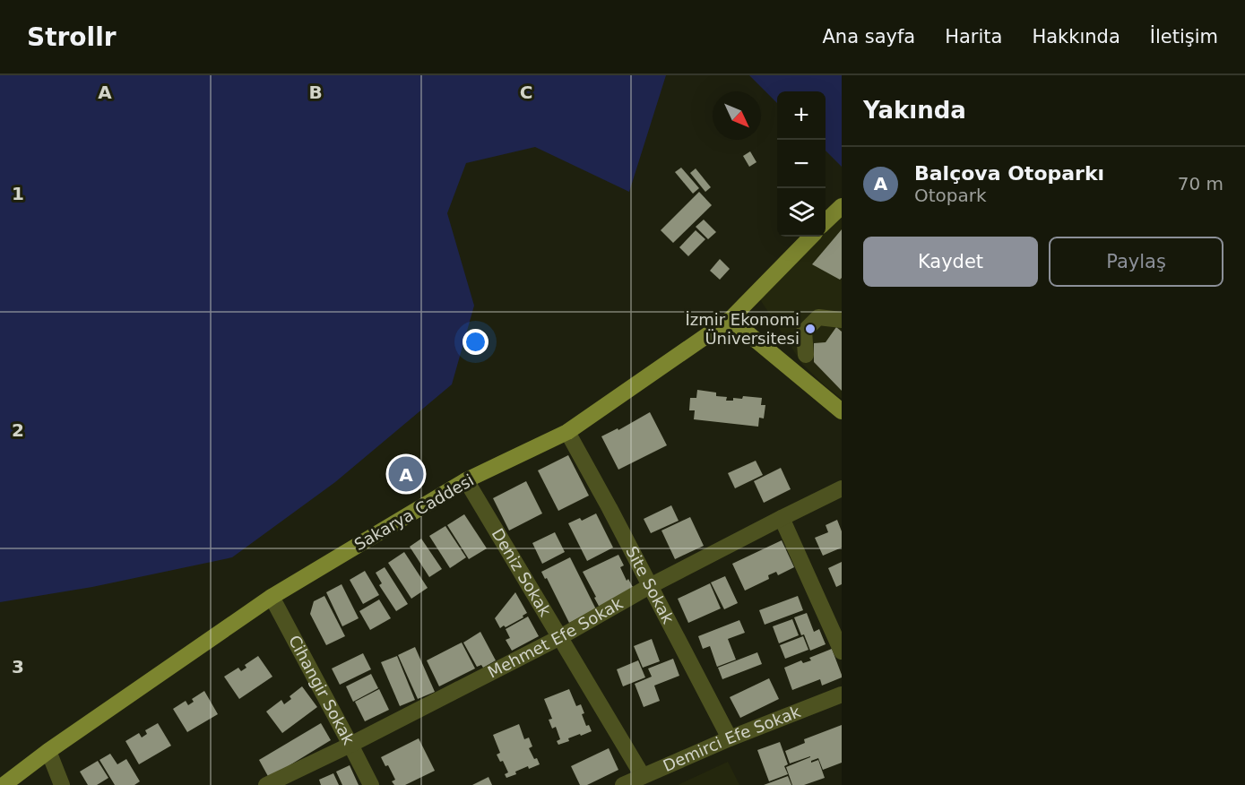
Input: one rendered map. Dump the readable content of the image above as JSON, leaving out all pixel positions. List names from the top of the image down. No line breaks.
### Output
{"streets":{"main road":["Sakarya Caddesi"],"street":["Deniz Sokak","Site Sokak","Mehmet Efe Sokak","Cihangir Sokak","Demirci Efe Sokak"]},"crossings":[["Sakarya Caddesi","Deniz Sokak"],["Sakarya Caddesi","Site Sokak"],["Sakarya Caddesi","Cihangir Sokak"],["Deniz Sokak","Mehmet Efe Sokak"],["Deniz Sokak","Demirci Efe Sokak"],["Site Sokak","Mehmet Efe Sokak"],["Site Sokak","Demirci Efe Sokak"],["Mehmet Efe Sokak","Cihangir Sokak"]],"places":["İzmir Ekonomi Üniversitesi"],"north":"bottom right","page":{"header":"Strollr","nav":["Ana sayfa","Harita","Hakkında","İletişim"],"heading":"Yakında","map_buttons":["+","−"],"list":[{"mark":"A","name":"Balçova Otoparkı","note":"Otopark","value":"70 m"}],"buttons":["Kaydet","Paylaş"],"pins":"A"},"grid":{"columns":["A","B","C"],"rows":["1","2","3"]}}
